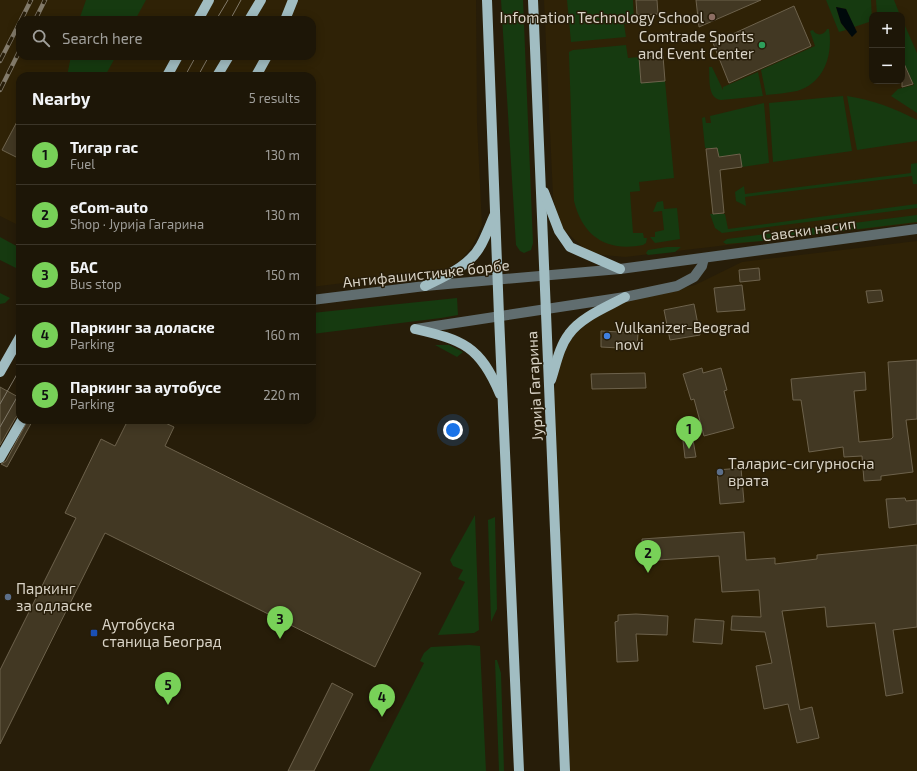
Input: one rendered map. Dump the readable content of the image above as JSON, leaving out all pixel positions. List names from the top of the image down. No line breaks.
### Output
{"streets":{"main road":["Јурија Гагарина"],"street":["Савски насип","Антифашистичке борбе"]},"crossings":[["Савски насип","Антифашистичке борбе"],["Савски насип","Јурија Гагарина"],["Антифашистичке борбе","Јурија Гагарина"]],"places":{"other":["Infomation Technology School","Comtrade Sports and Event Center","Vulkanizer-Beograd novi","Таларис-сигурносна врата","Паркинг за одласке"],"transit":["Аутобуска станица Београд"]},"page":{"map_buttons":["+","−"],"search":"Search here","heading":["Nearby","5 results"],"list":[{"mark":"1","name":"Тигар гас","note":"Fuel","value":"130 m"},{"mark":"2","name":"eCom-auto","note":"Shop · Јурија Гагарина","value":"130 m"},{"mark":"3","name":"БАС","note":"Bus stop","value":"150 m"},{"mark":"4","name":"Паркинг за доласке","note":"Parking","value":"160 m"},{"mark":"5","name":"Паркинг за аутобусе","note":"Parking","value":"220 m"}],"pins":["1","2","3","5","4"]}}
